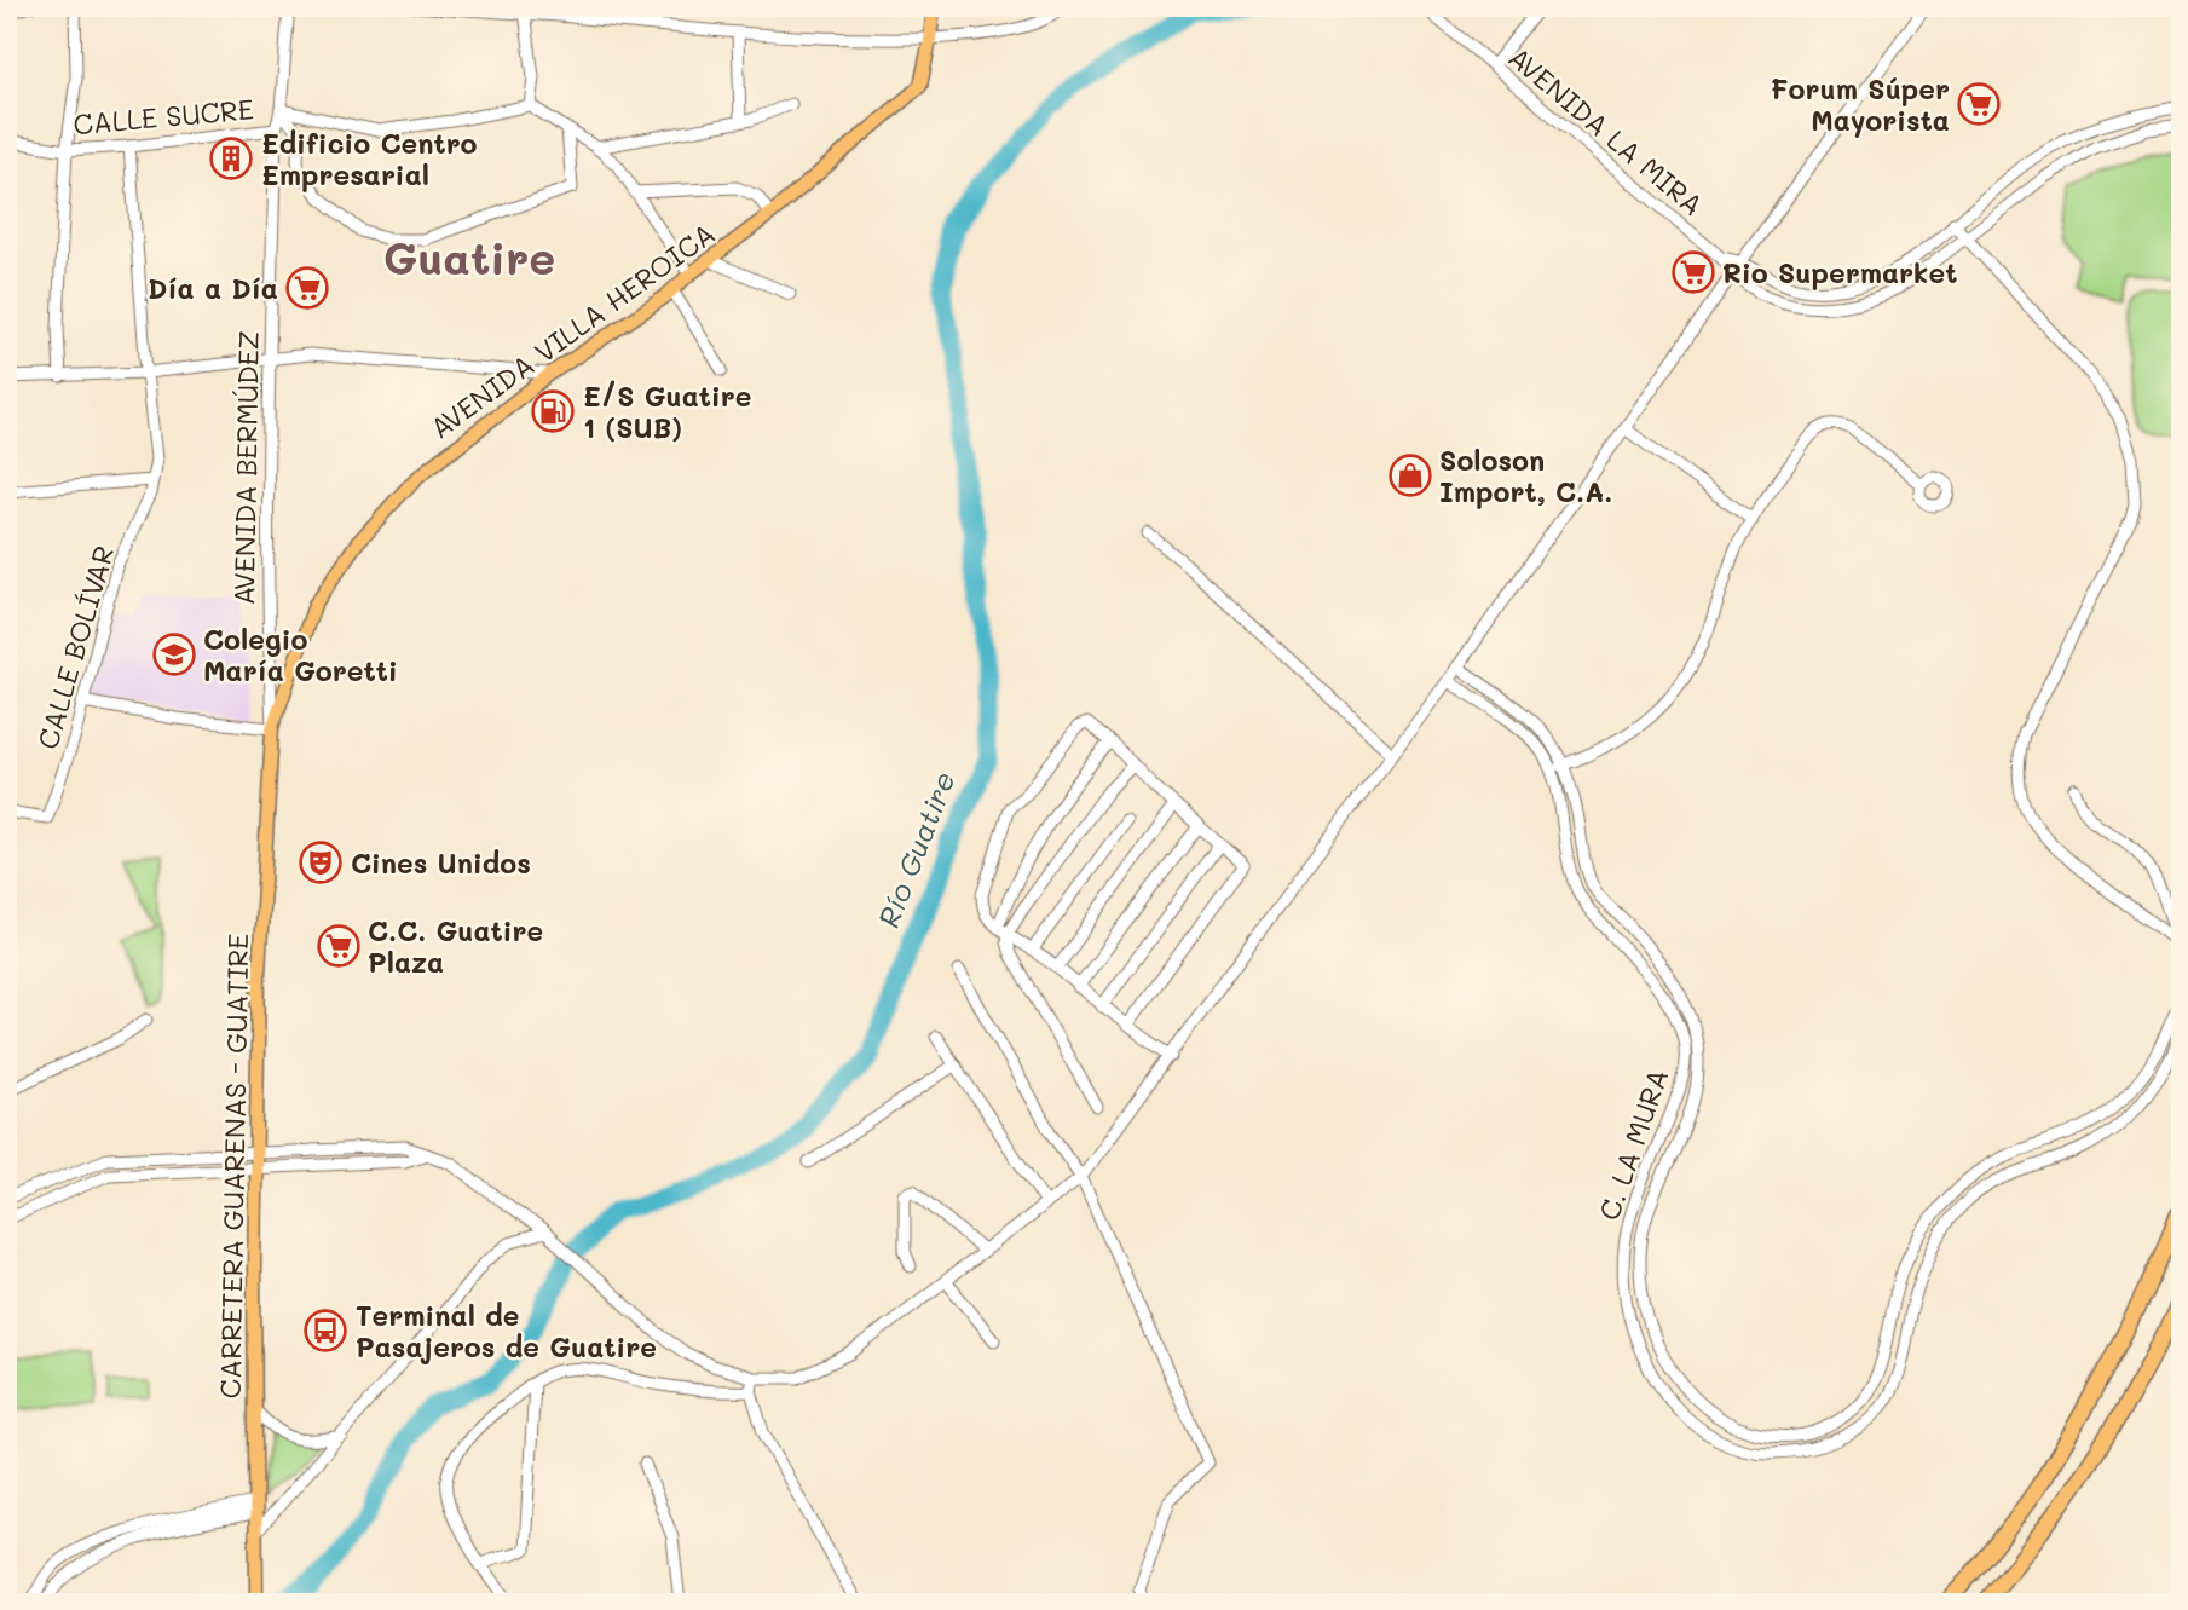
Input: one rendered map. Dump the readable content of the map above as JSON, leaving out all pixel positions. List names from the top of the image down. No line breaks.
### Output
{"streets":{"main road":["AVENIDA VILLA HEROICA","CARRETERA GUARENAS - GUATIRE"],"street":["CALLE SUCRE","AVENIDA LA MIRA","AVENIDA BERMÚDEZ","CALLE BOLÍVAR","C. LA MURA"]},"crossings":[["CALLE SUCRE","AVENIDA BERMÚDEZ"],["CALLE SUCRE","CALLE BOLÍVAR"],["AVENIDA VILLA HEROICA","AVENIDA BERMÚDEZ"],["AVENIDA VILLA HEROICA","CARRETERA GUARENAS - GUATIRE"],["AVENIDA BERMÚDEZ","CARRETERA GUARENAS - GUATIRE"]],"districts":["Guatire"],"water":["Río Guatire"],"places":{"supermarket":["Forum Súper Mayorista","Rio Supermarket","Día a Día","C.C. Guatire Plaza"],"building":["Edificio Centro Empresarial"],"fuel station":["E/S Guatire 1 (SUB)"],"shop":["Soloson Import, C.A."],"school or university":["Colegio María Goretti"],"theatre":["Cines Unidos"],"bus stop":["Terminal de Pasajeros de Guatire"]}}
